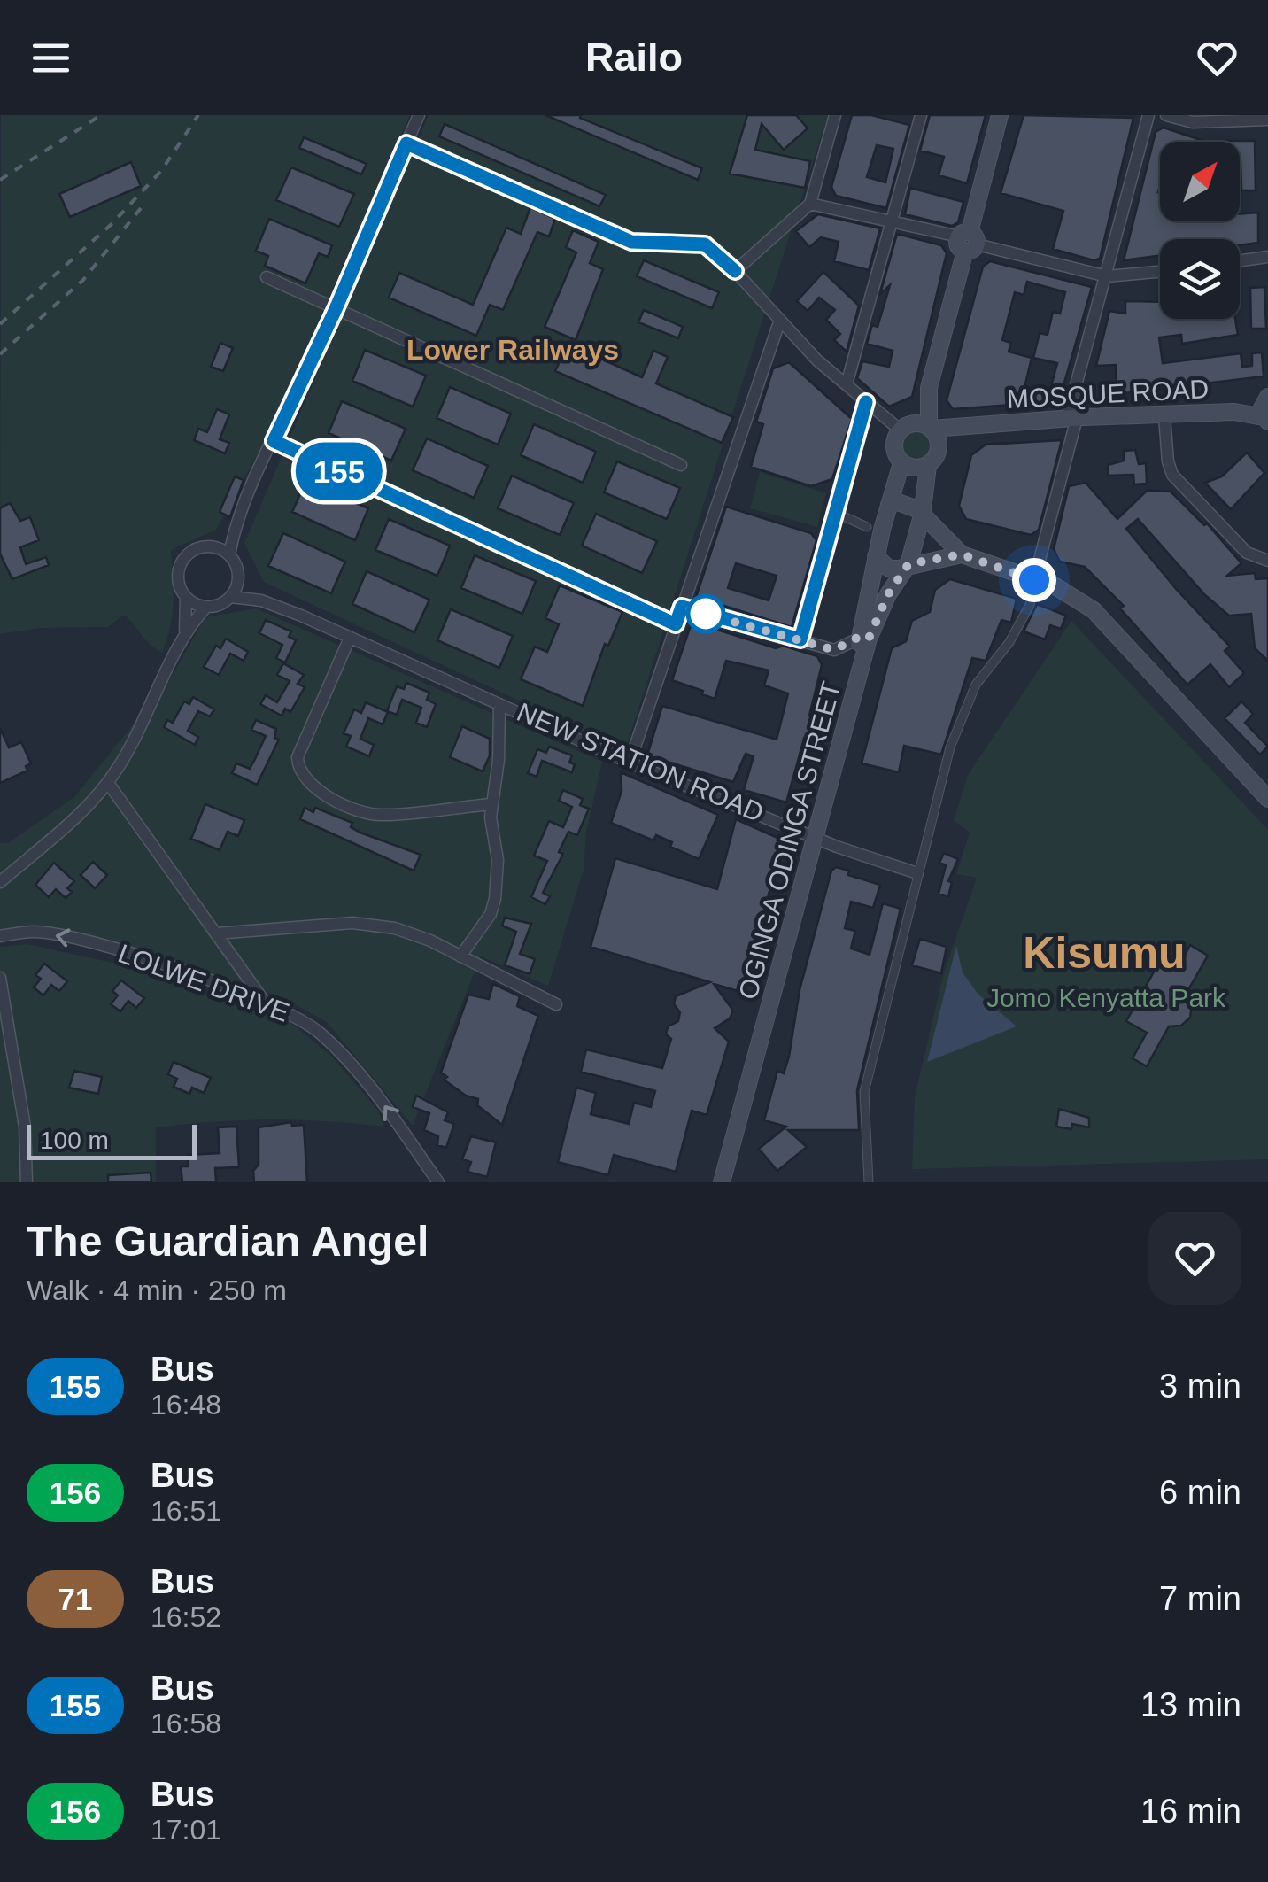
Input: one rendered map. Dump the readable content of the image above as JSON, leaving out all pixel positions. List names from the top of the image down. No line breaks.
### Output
{"streets":{"main road":["MOSQUE ROAD","OGINGA ODINGA STREET"],"street":["NEW STATION ROAD","LOLWE DRIVE"]},"crossings":[["MOSQUE ROAD","OGINGA ODINGA STREET"],["NEW STATION ROAD","OGINGA ODINGA STREET"]],"districts":["Lower Railways","Kisumu"],"parks":["Jomo Kenyatta Park"],"lines":["bus line 155"],"scale_bar":"100 m","north":"top right","page":{"header":"Railo","on_map":"155","scale":"100 m","heading":["The Guardian Angel","Walk · 4 min · 250 m"],"list":[{"mark":"155","name":"Bus","note":"16:48","value":"3 min"},{"mark":"156","name":"Bus","note":"16:51","value":"6 min"},{"mark":"71","name":"Bus","note":"16:52","value":"7 min"},{"mark":"155","name":"Bus","note":"16:58","value":"13 min"},{"mark":"156","name":"Bus","note":"17:01","value":"16 min"}]}}
